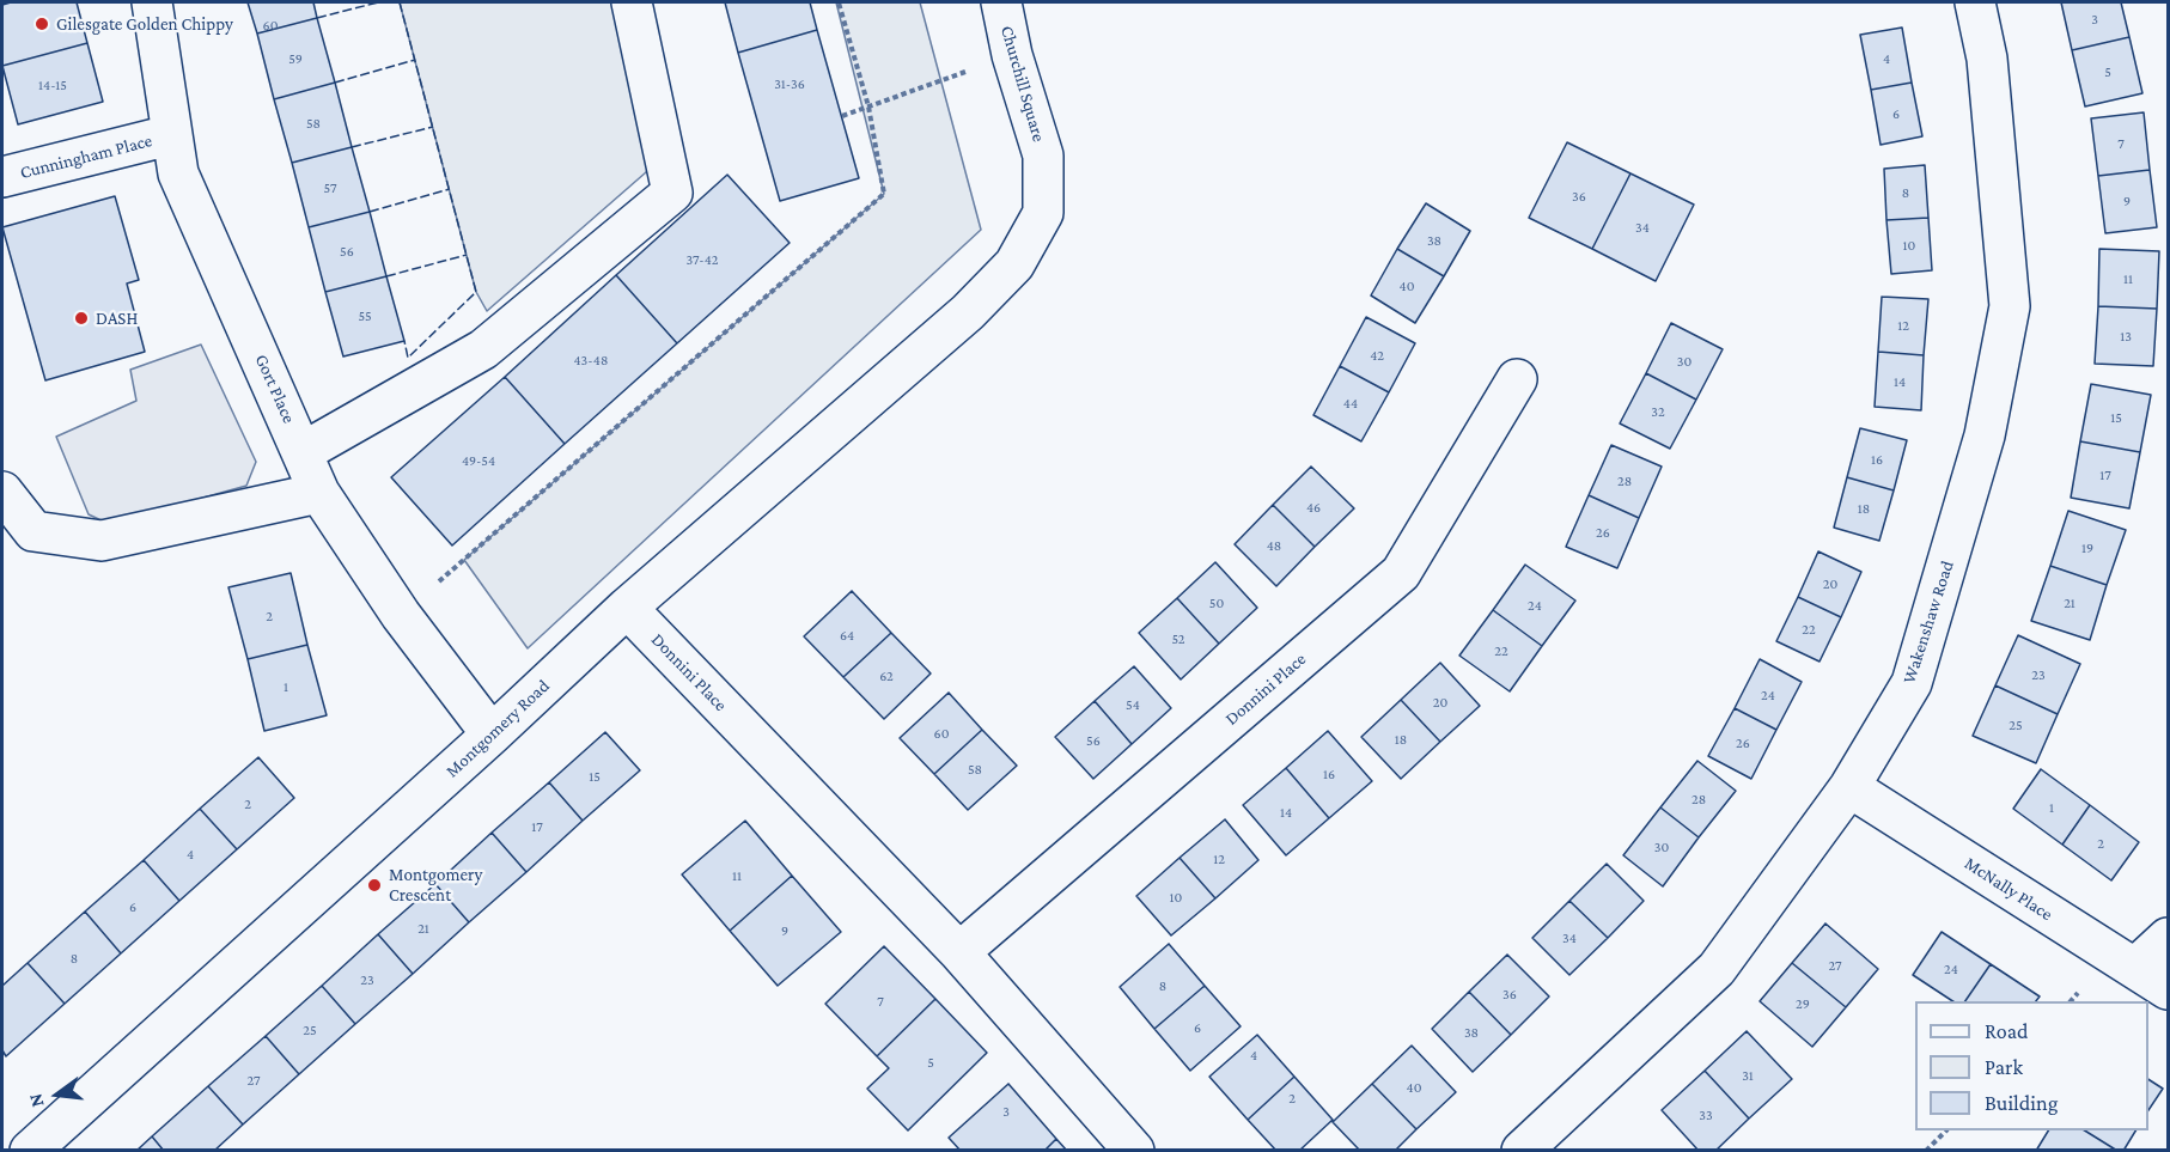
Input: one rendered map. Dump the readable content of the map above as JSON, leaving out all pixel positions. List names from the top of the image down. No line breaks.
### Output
{"streets":{"street":["Churchill Square","Cunningham Place","Gort Place","Wakenshaw Road","Donnini Place","Montgomery Road","McNally Place"]},"crossings":[["Churchill Square","Montgomery Road"],["Cunningham Place","Gort Place"],["Gort Place","Montgomery Road"],["Wakenshaw Road","McNally Place"],["Donnini Place","Montgomery Road"]],"places":["Gilesgate Golden Chippy","DASH","Montgomery Crescent"],"house_numbers":["3","60","59","4","5","31-36","14-15","6","58","7","57","8","36","9","34","38","10","56","37-42","11","40","55","12","13","42","43-48","30","14","44","32","15","16","49-54","17","28","46","18","26","48","19","20","50","21","24","2","22","64","52","22","23","62","1","24","20","54","25","60","18","56","26","58","16","15","28","2","1","14","17","2","30","4","12","11","10","6","21","9","34","8","27","24","23","8","36","7","29","6","25","38","4","5","31","27","40","2","3","33"],"legend":["Road","Park","Building"],"north":"left"}
